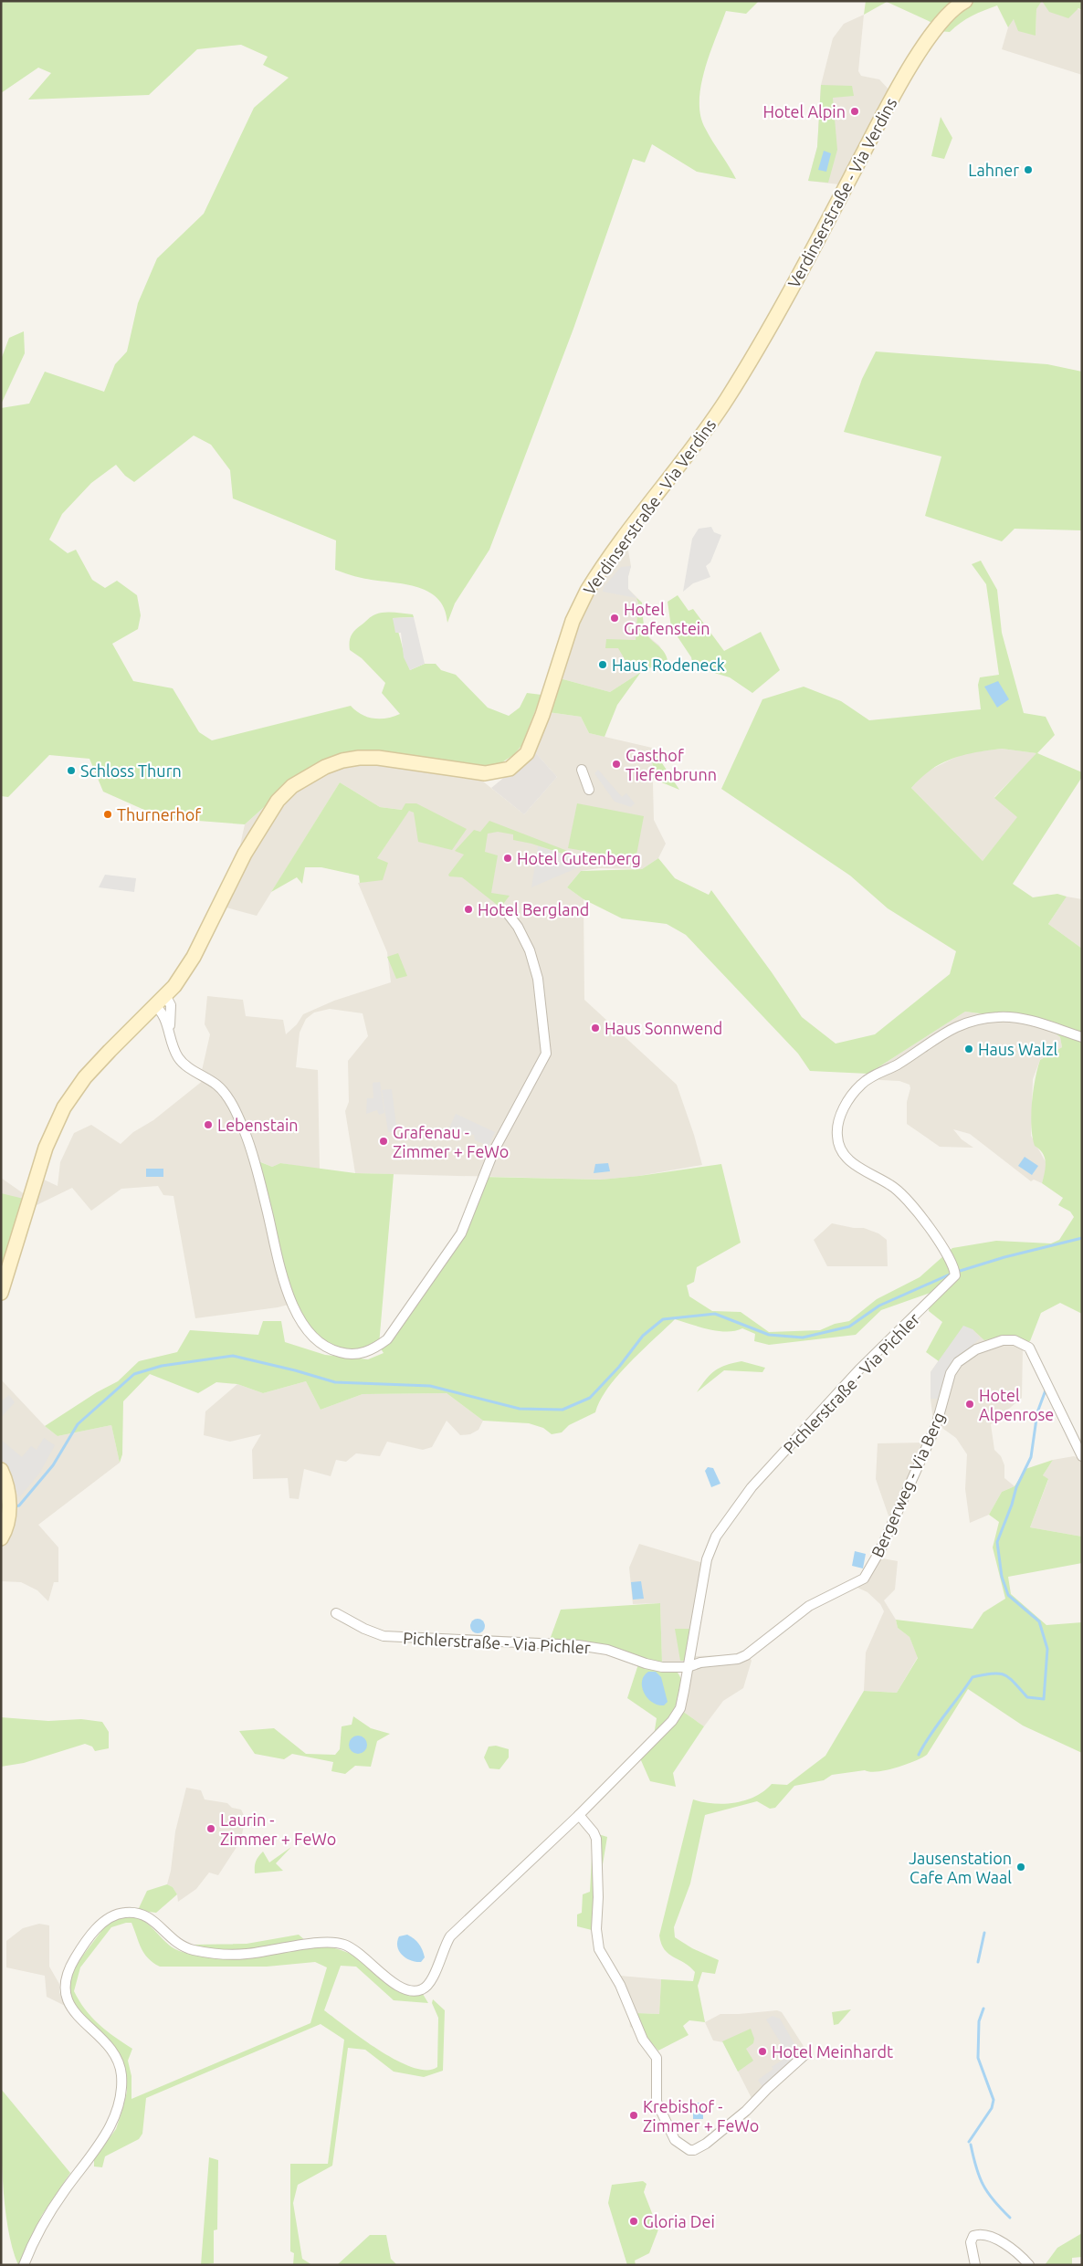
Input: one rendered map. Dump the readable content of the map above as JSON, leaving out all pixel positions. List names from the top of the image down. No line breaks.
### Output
{"streets":{"street":["Verdinserstraße - Via Verdins","Pichlerstraße - Via Pichler","Bergerweg - Via Berg"]},"crossings":[["Pichlerstraße - Via Pichler","Bergerweg - Via Berg"]],"places":["Hotel Alpin","Lahner","Hotel Grafenstein","Haus Rodeneck","Gasthof Tiefenbrunn","Schloss Thurn","Thurnerhof","Hotel Gutenberg","Hotel Bergland","Haus Sonnwend","Haus Walzl","Lebenstain","Grafenau - Zimmer + FeWo","Hotel Alpenrose","Laurin - Zimmer + FeWo","Jausenstation Cafe Am Waal","Hotel Meinhardt","Krebishof - Zimmer + FeWo","Gloria Dei"]}
